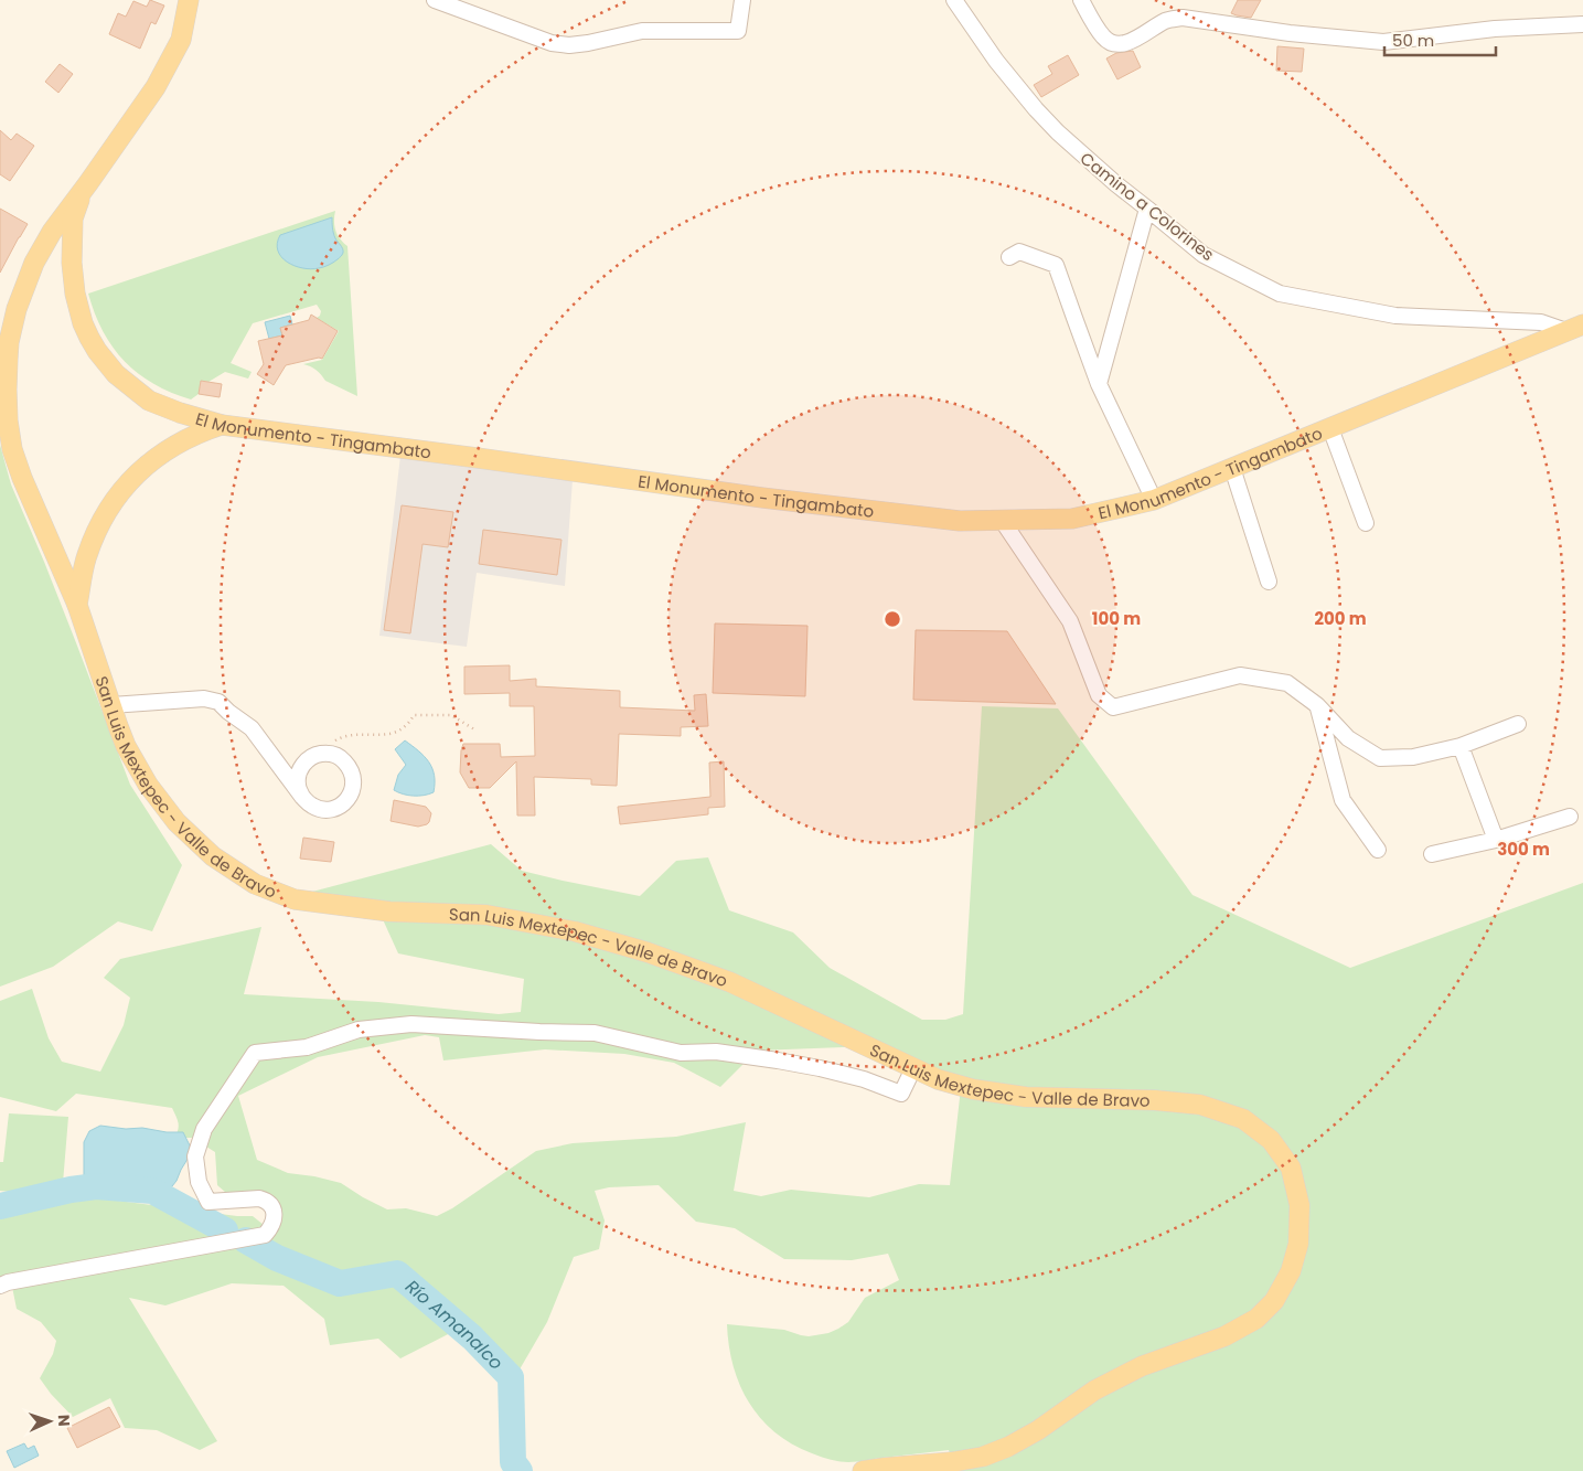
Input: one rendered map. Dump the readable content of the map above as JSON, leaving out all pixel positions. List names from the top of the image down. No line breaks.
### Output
{"streets":{"main road":["El Monumento - Tingambato","San Luis Mextepec - Valle de Bravo"],"street":["Camino a Colorines"]},"crossings":[["Camino a Colorines","El Monumento - Tingambato"],["El Monumento - Tingambato","San Luis Mextepec - Valle de Bravo"]],"water":["Río Amanalco"],"scale_bar":"50 m","north":"right","rings":["100 m","200 m","300 m"]}
